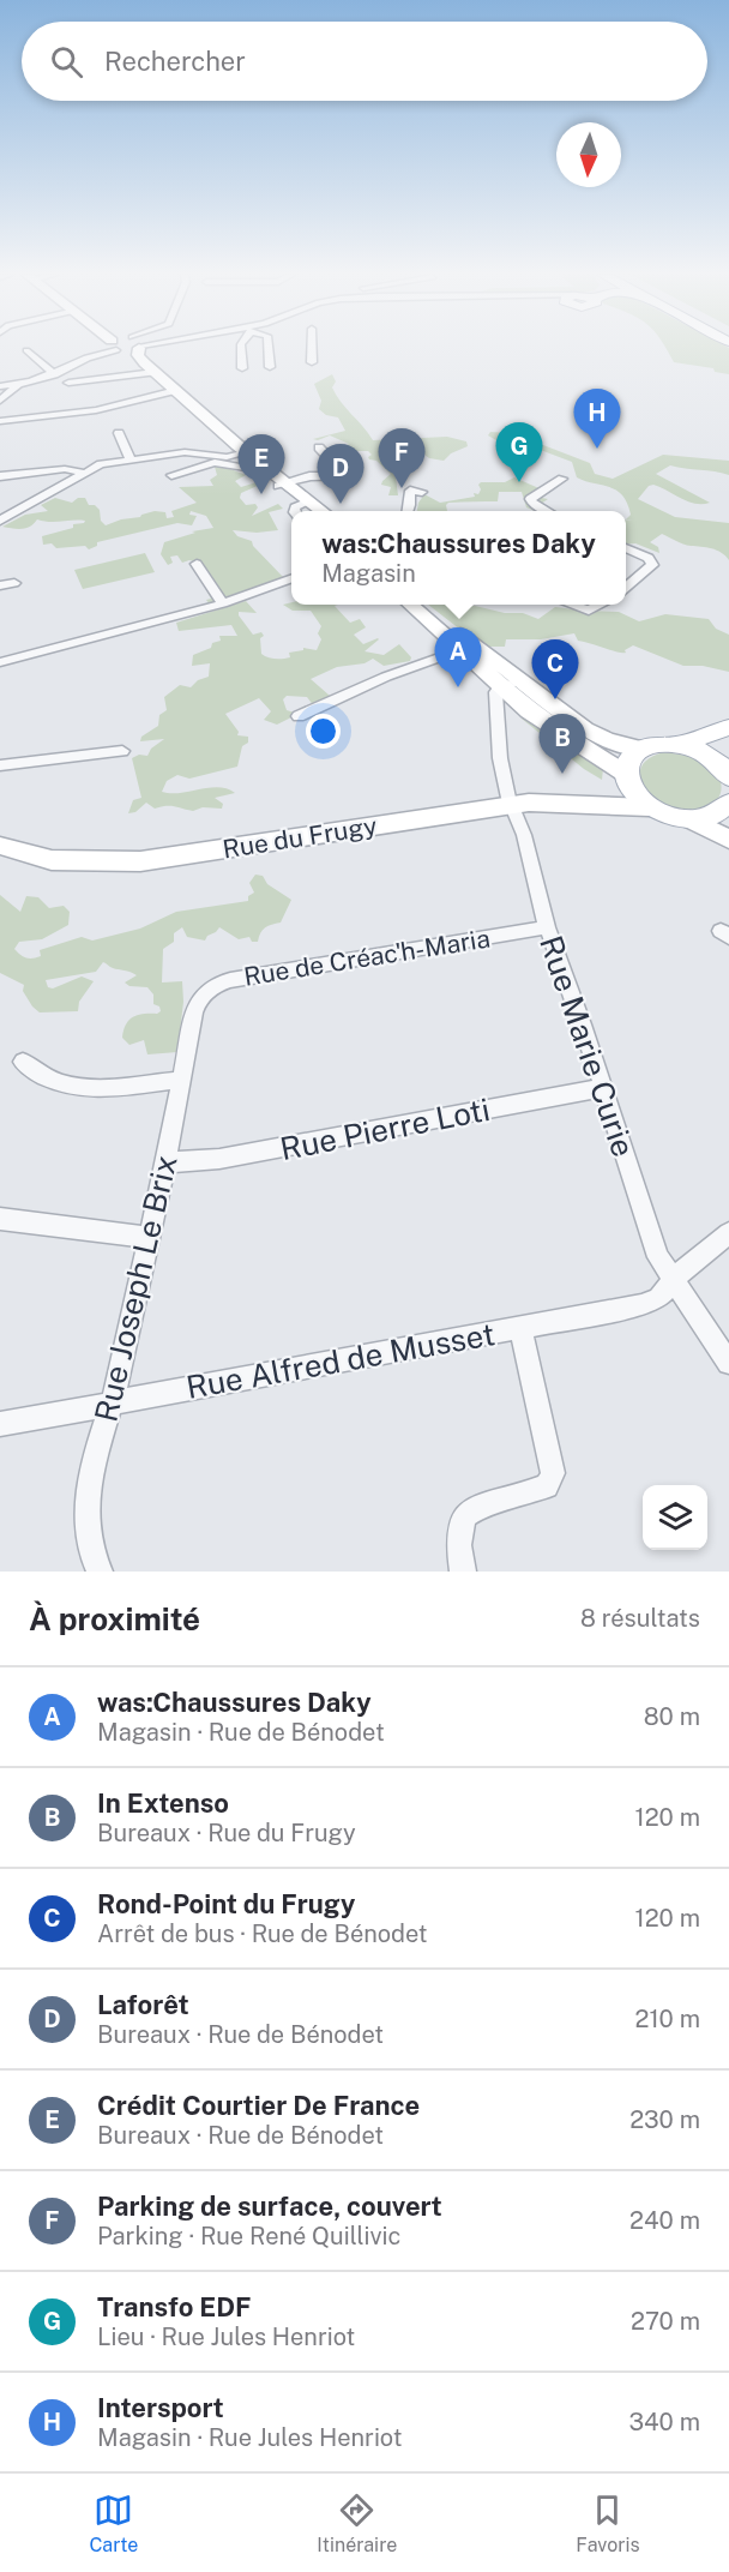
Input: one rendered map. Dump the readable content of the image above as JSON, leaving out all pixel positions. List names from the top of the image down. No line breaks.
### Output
{"streets":{"street":["Rue du Frugy","Rue de Créac'h-Maria","Rue Marie Curie","Rue Pierre Loti","Rue Joseph Le Brix","Rue Alfred de Musset"]},"crossings":[["Rue du Frugy","Rue Marie Curie"],["Rue de Créac'h-Maria","Rue Marie Curie"],["Rue de Créac'h-Maria","Rue Joseph Le Brix"],["Rue Marie Curie","Rue Pierre Loti"],["Rue Marie Curie","Rue Alfred de Musset"],["Rue Pierre Loti","Rue Joseph Le Brix"],["Rue Joseph Le Brix","Rue Alfred de Musset"]],"north":"bottom","page":{"search":"Rechercher","pins":["H","G","F","E","D","A","C","B"],"popup":["was:Chaussures Daky","Magasin"],"heading":["À proximité","8 résultats"],"list":[{"mark":"A","name":"was:Chaussures Daky","note":"Magasin · Rue de Bénodet","value":"80 m"},{"mark":"B","name":"In Extenso","note":"Bureaux · Rue du Frugy","value":"120 m"},{"mark":"C","name":"Rond-Point du Frugy","note":"Arrêt de bus · Rue de Bénodet","value":"120 m"},{"mark":"D","name":"Laforêt","note":"Bureaux · Rue de Bénodet","value":"210 m"},{"mark":"E","name":"Crédit Courtier De France","note":"Bureaux · Rue de Bénodet","value":"230 m"},{"mark":"F","name":"Parking de surface, couvert","note":"Parking · Rue René Quillivic","value":"240 m"},{"mark":"G","name":"Transfo EDF","note":"Lieu · Rue Jules Henriot","value":"270 m"},{"mark":"H","name":"Intersport","note":"Magasin · Rue Jules Henriot","value":"340 m"}],"nav":["Carte","Itinéraire","Favoris"]}}
